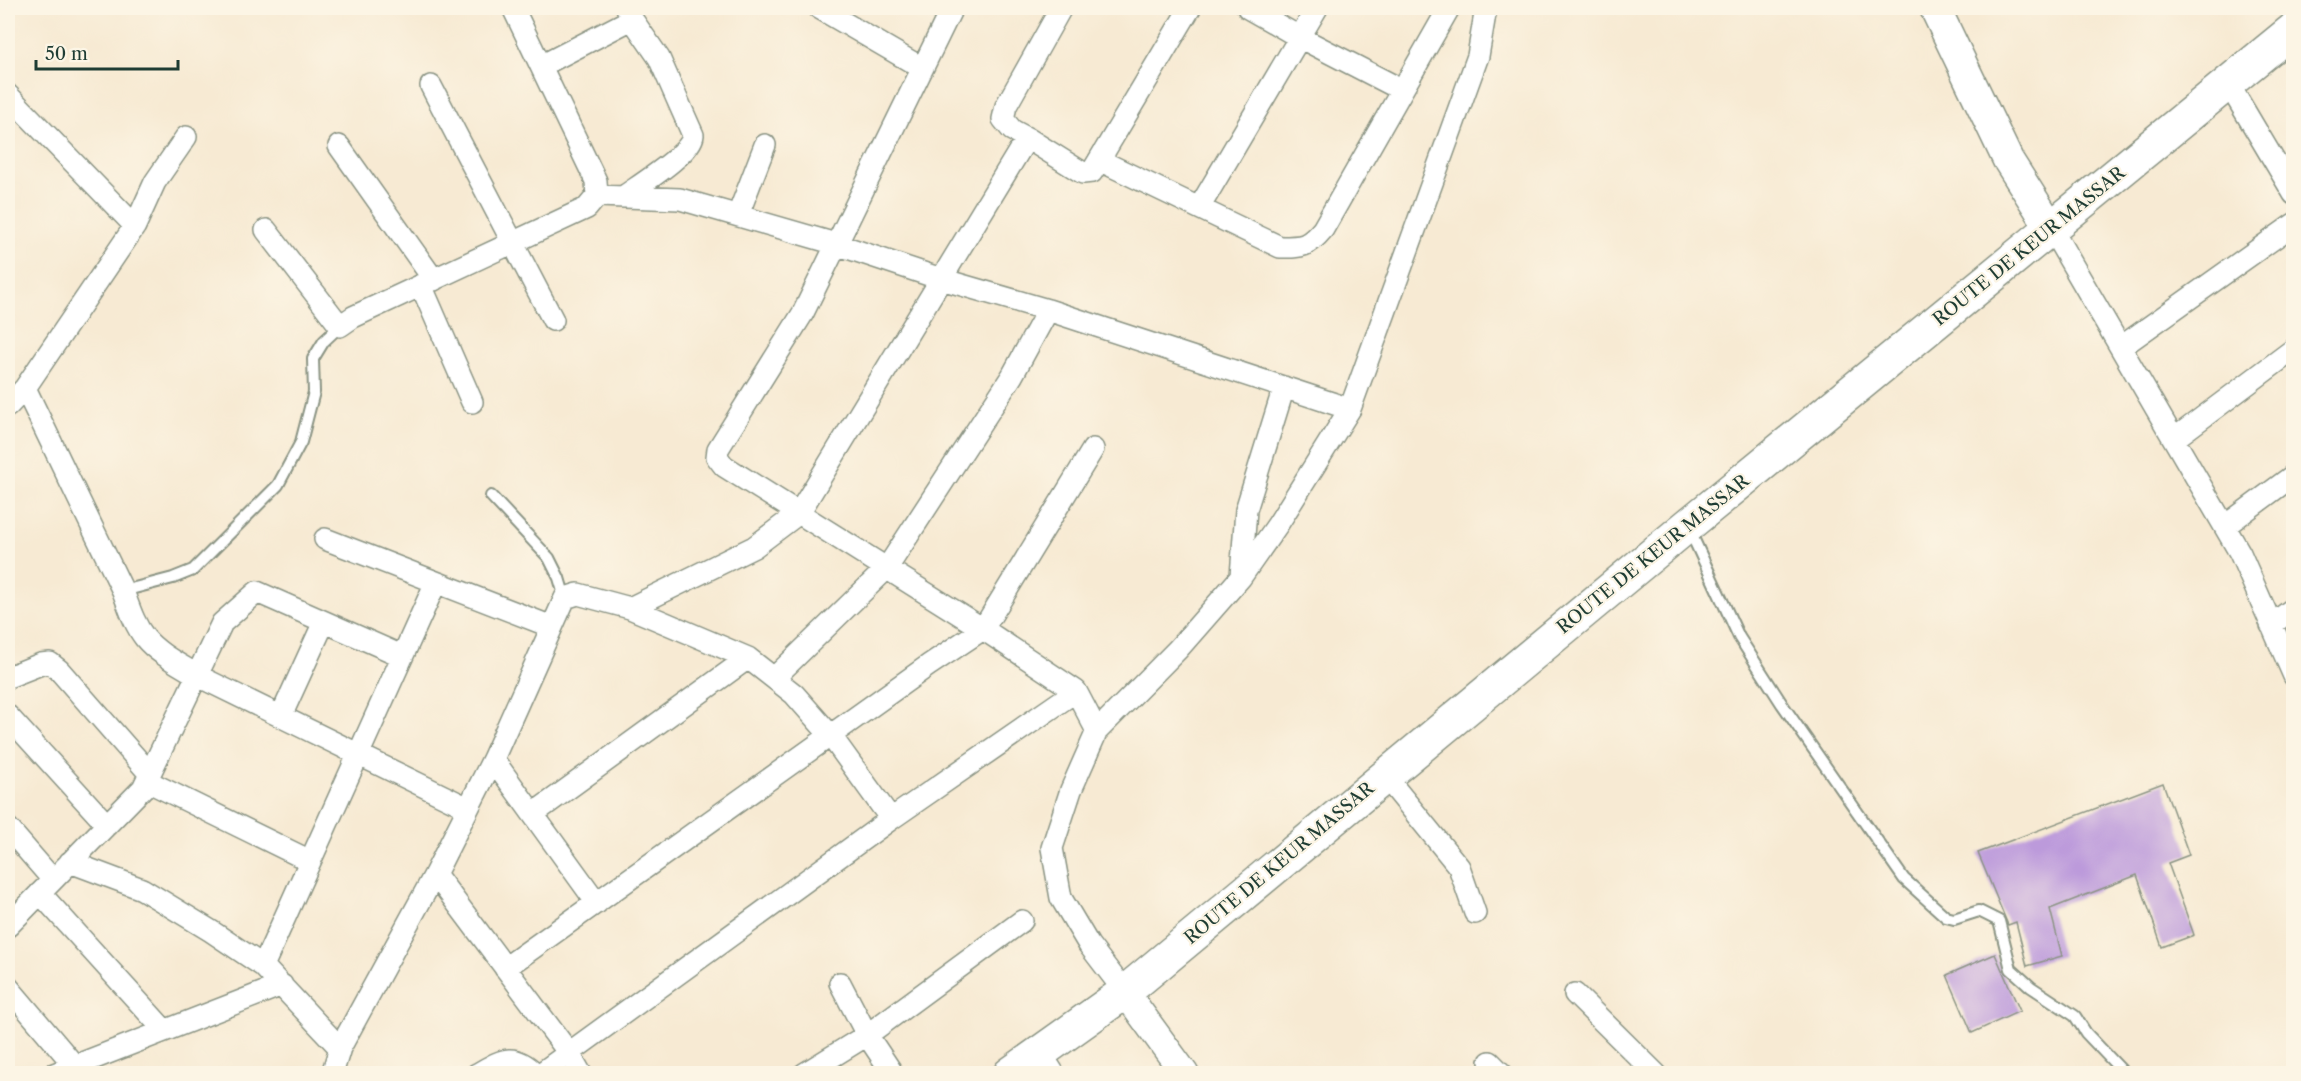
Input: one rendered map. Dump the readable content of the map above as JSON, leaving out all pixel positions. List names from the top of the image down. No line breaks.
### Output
{"streets":{"main road":["ROUTE DE KEUR MASSAR"]},"scale_bar":"50 m"}
